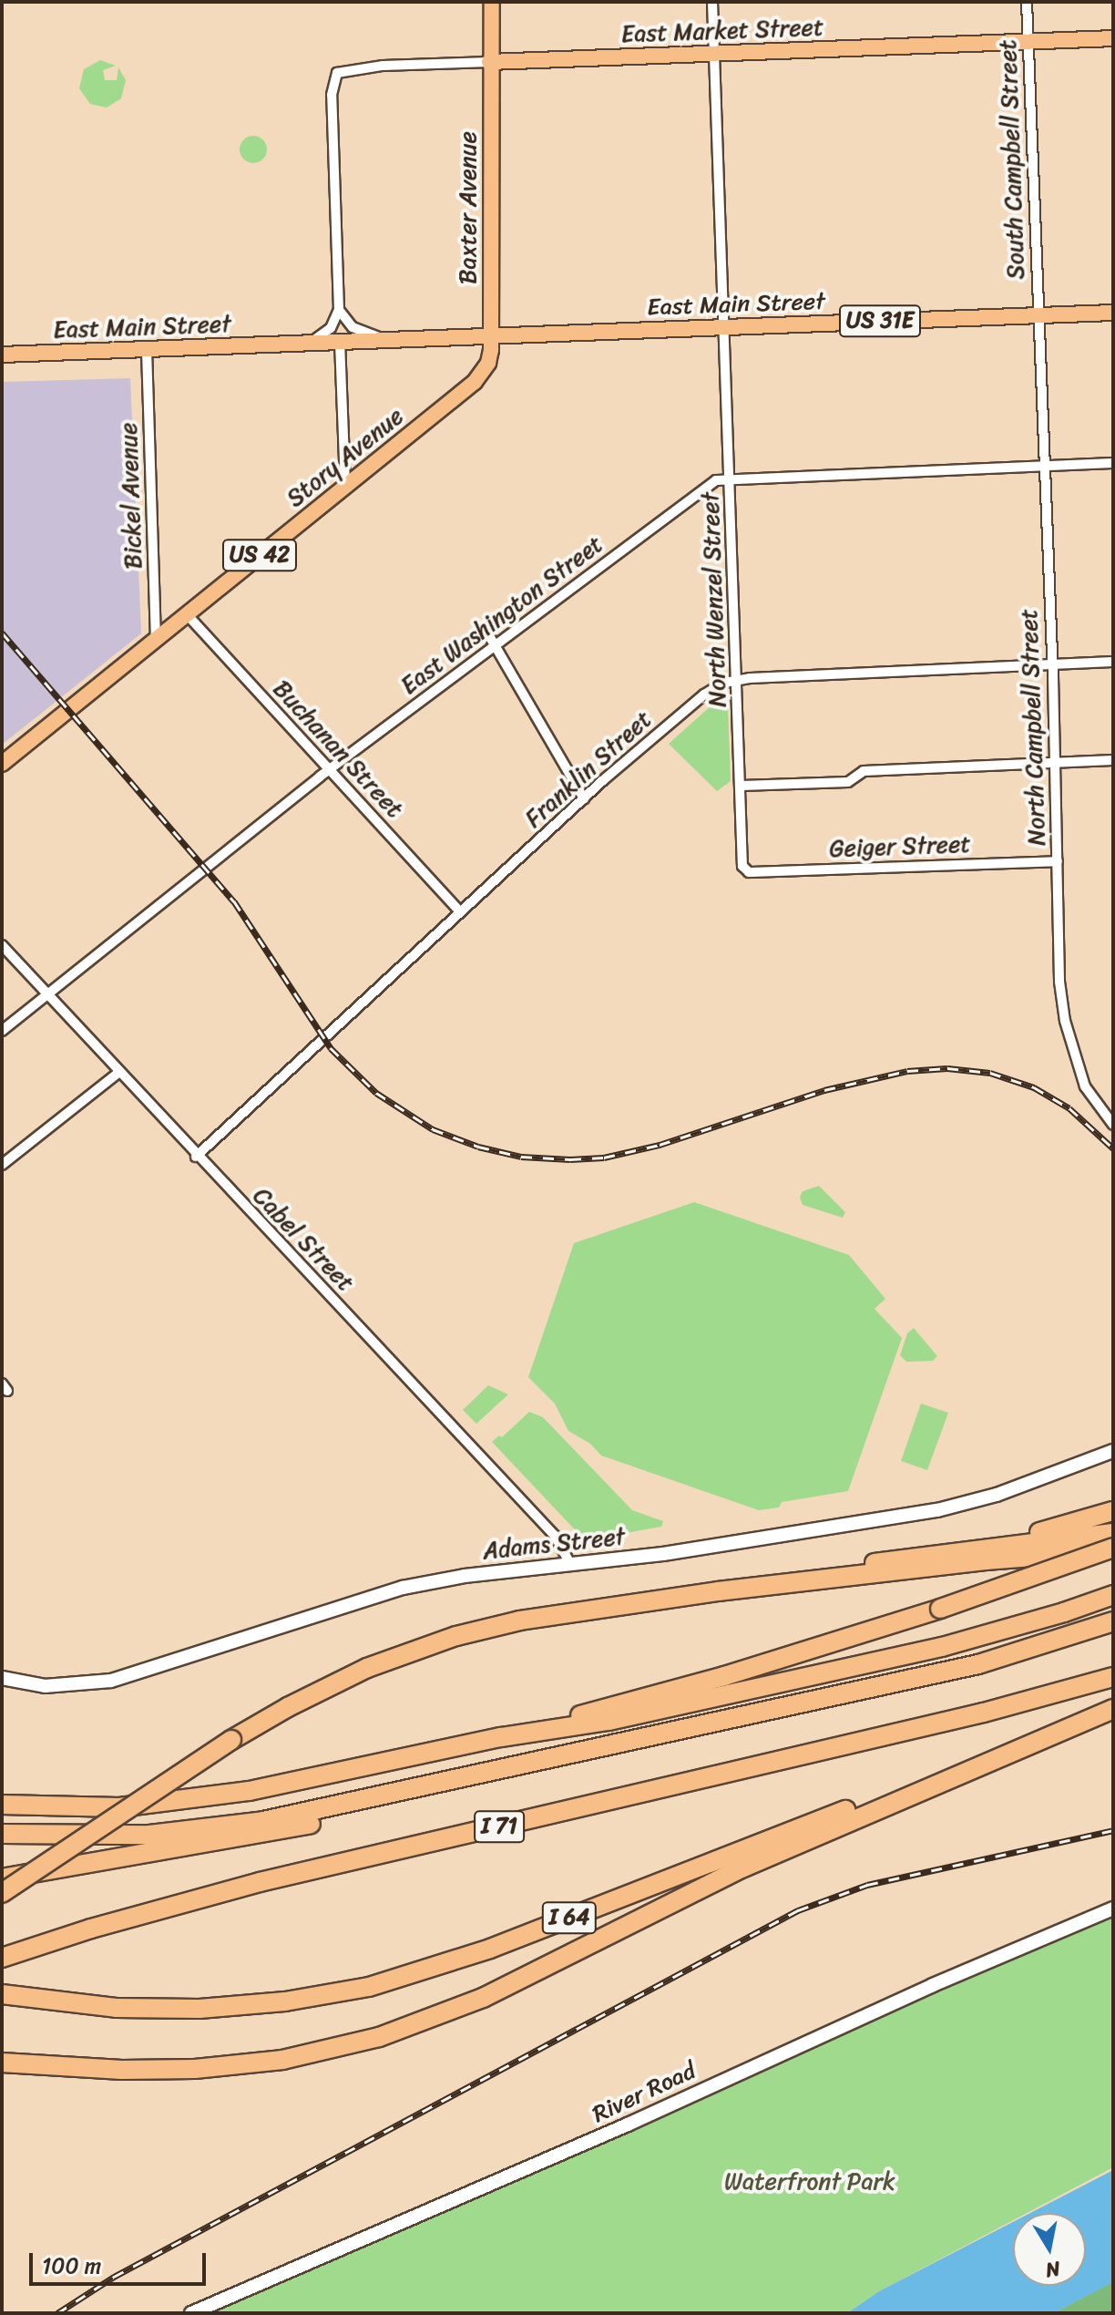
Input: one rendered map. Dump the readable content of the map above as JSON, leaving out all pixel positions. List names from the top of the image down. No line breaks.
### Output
{"streets":{"highway":["I 71","I 64"],"main road":["East Market Street","Baxter Avenue","East Main Street","US 31E","Story Avenue","US 42"],"street":["South Campbell Street","Bickel Avenue","North Wenzel Street","East Washington Street","North Campbell Street","Buchanan Street","Franklin Street","Geiger Street","Cabel Street","Adams Street","River Road"]},"crossings":[["East Market Street","South Campbell Street"],["East Market Street","Baxter Avenue"],["East Market Street","North Wenzel Street"],["South Campbell Street","East Main Street"],["South Campbell Street","North Campbell Street"],["Baxter Avenue","East Main Street"],["Baxter Avenue","Story Avenue"],["East Main Street","Story Avenue"],["East Main Street","Bickel Avenue"],["East Main Street","North Wenzel Street"],["East Main Street","North Campbell Street"],["Story Avenue","Bickel Avenue"],["Story Avenue","Buchanan Street"],["North Wenzel Street","East Washington Street"],["North Wenzel Street","Franklin Street"],["North Wenzel Street","Geiger Street"],["East Washington Street","North Campbell Street"],["East Washington Street","Buchanan Street"],["East Washington Street","Cabel Street"],["North Campbell Street","Franklin Street"],["North Campbell Street","Geiger Street"],["Buchanan Street","Franklin Street"],["Franklin Street","Cabel Street"],["Cabel Street","Adams Street"]],"parks":["Waterfront Park"],"scale_bar":"100 m","north":"bottom"}
